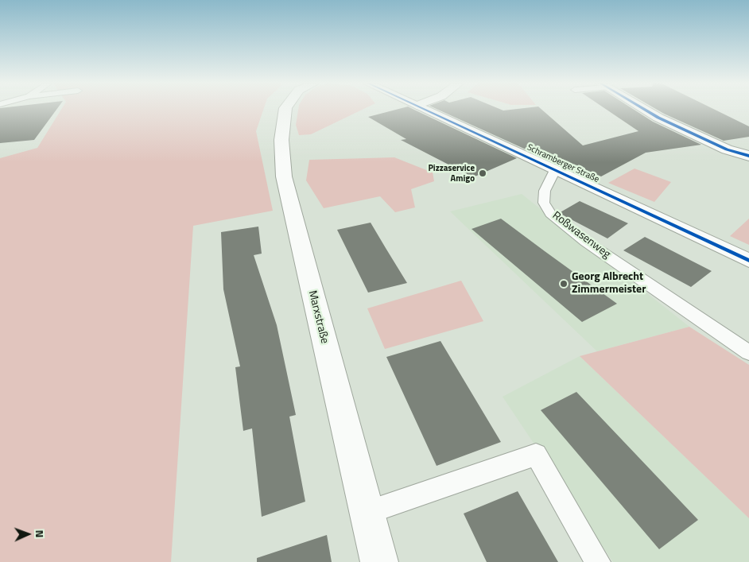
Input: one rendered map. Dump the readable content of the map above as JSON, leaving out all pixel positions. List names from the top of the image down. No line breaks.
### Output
{"streets":{"street":["Schramberger Straße","Marxstraße"],"lane":["Roßwasenweg"]},"crossings":[["Schramberger Straße","Roßwasenweg"]],"places":["Pizzaservice Amigo","Georg Albrecht Zimmermeister"],"north":"right"}
